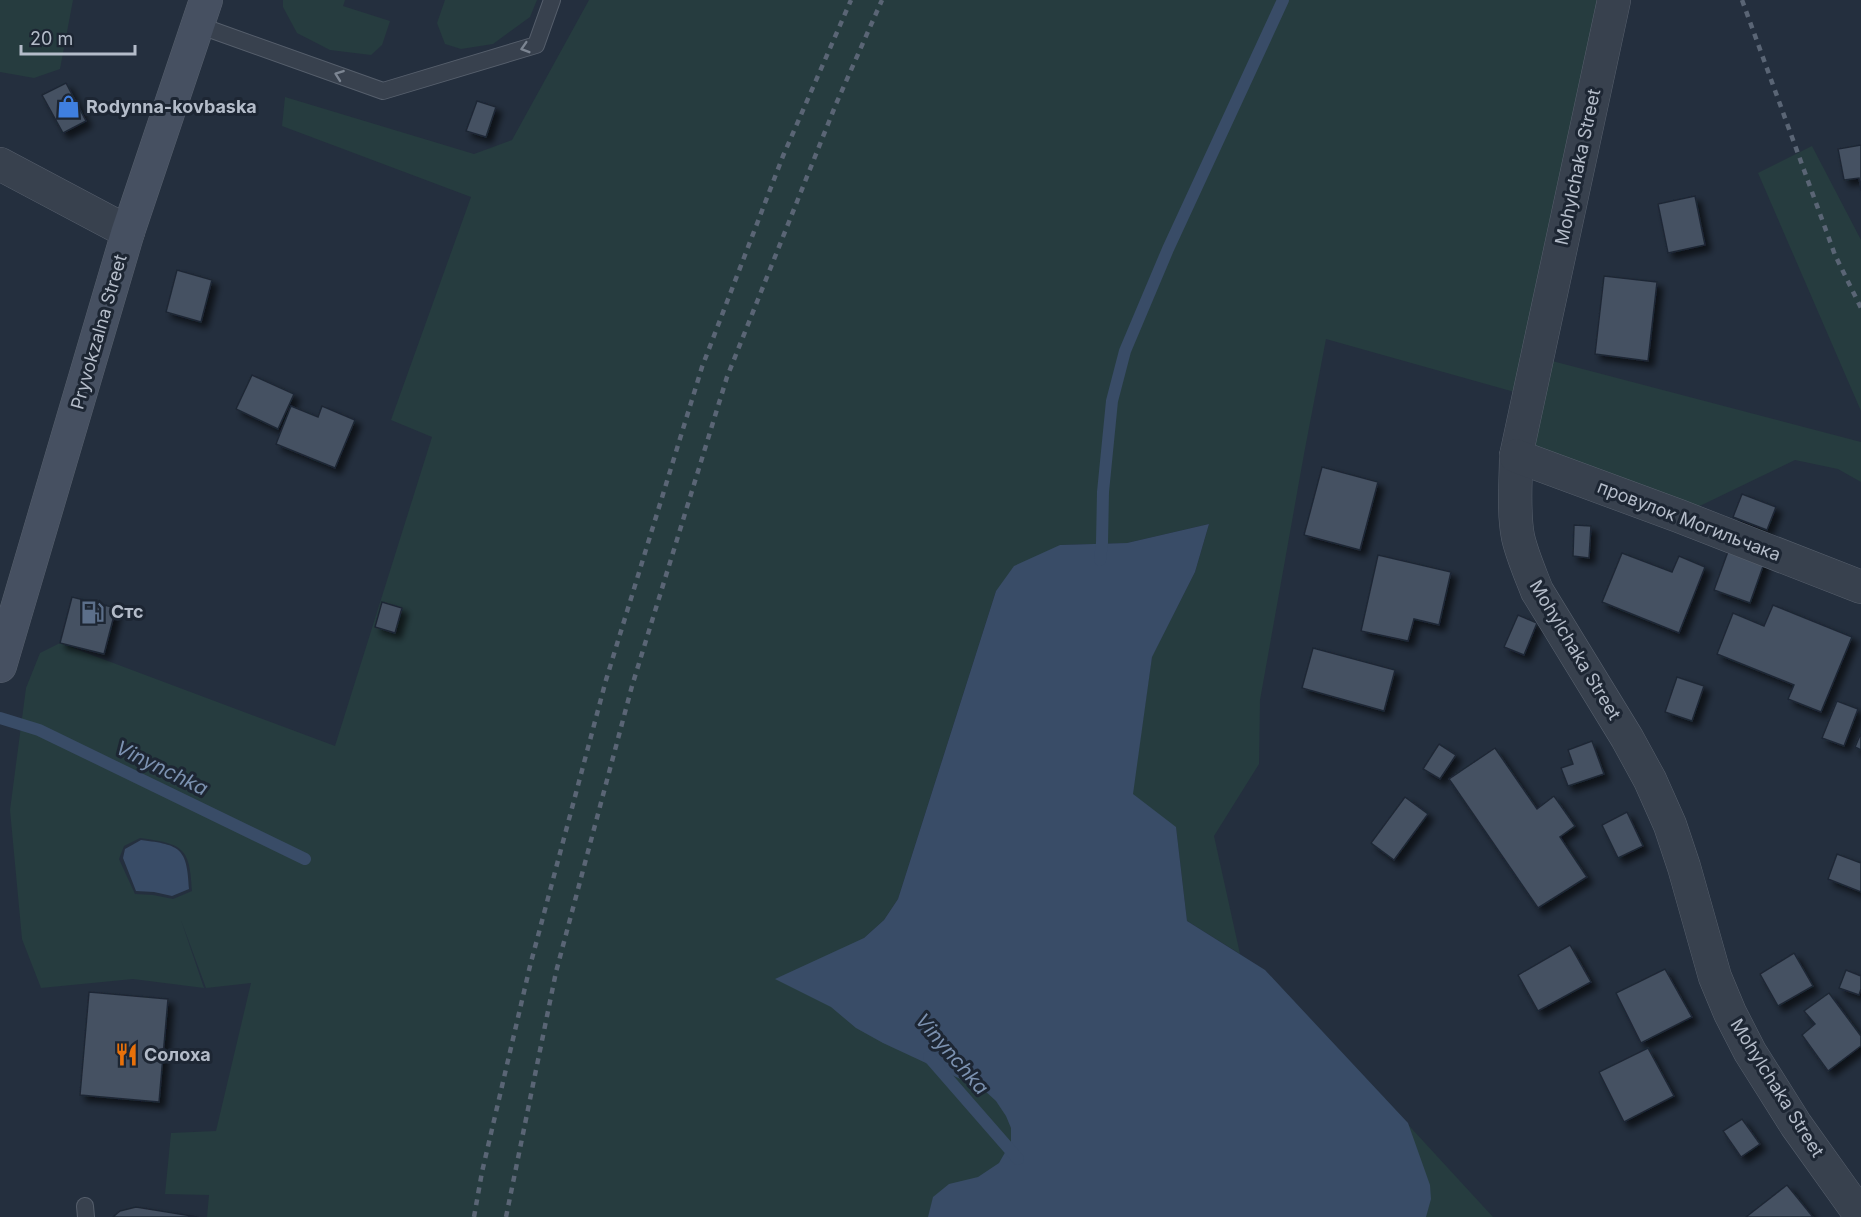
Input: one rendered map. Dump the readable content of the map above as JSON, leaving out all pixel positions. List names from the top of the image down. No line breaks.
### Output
{"streets":{"street":["Mohylchaka Street","Pryvokzalna Street","провулок Могильчака"]},"crossings":[["Mohylchaka Street","провулок Могильчака"]],"water":["Vinynchka"],"places":{"shop":["Rodynna-kovbaska"],"fuel station":["Стс"],"restaurant":["Солоха"]},"scale_bar":"20 m"}
